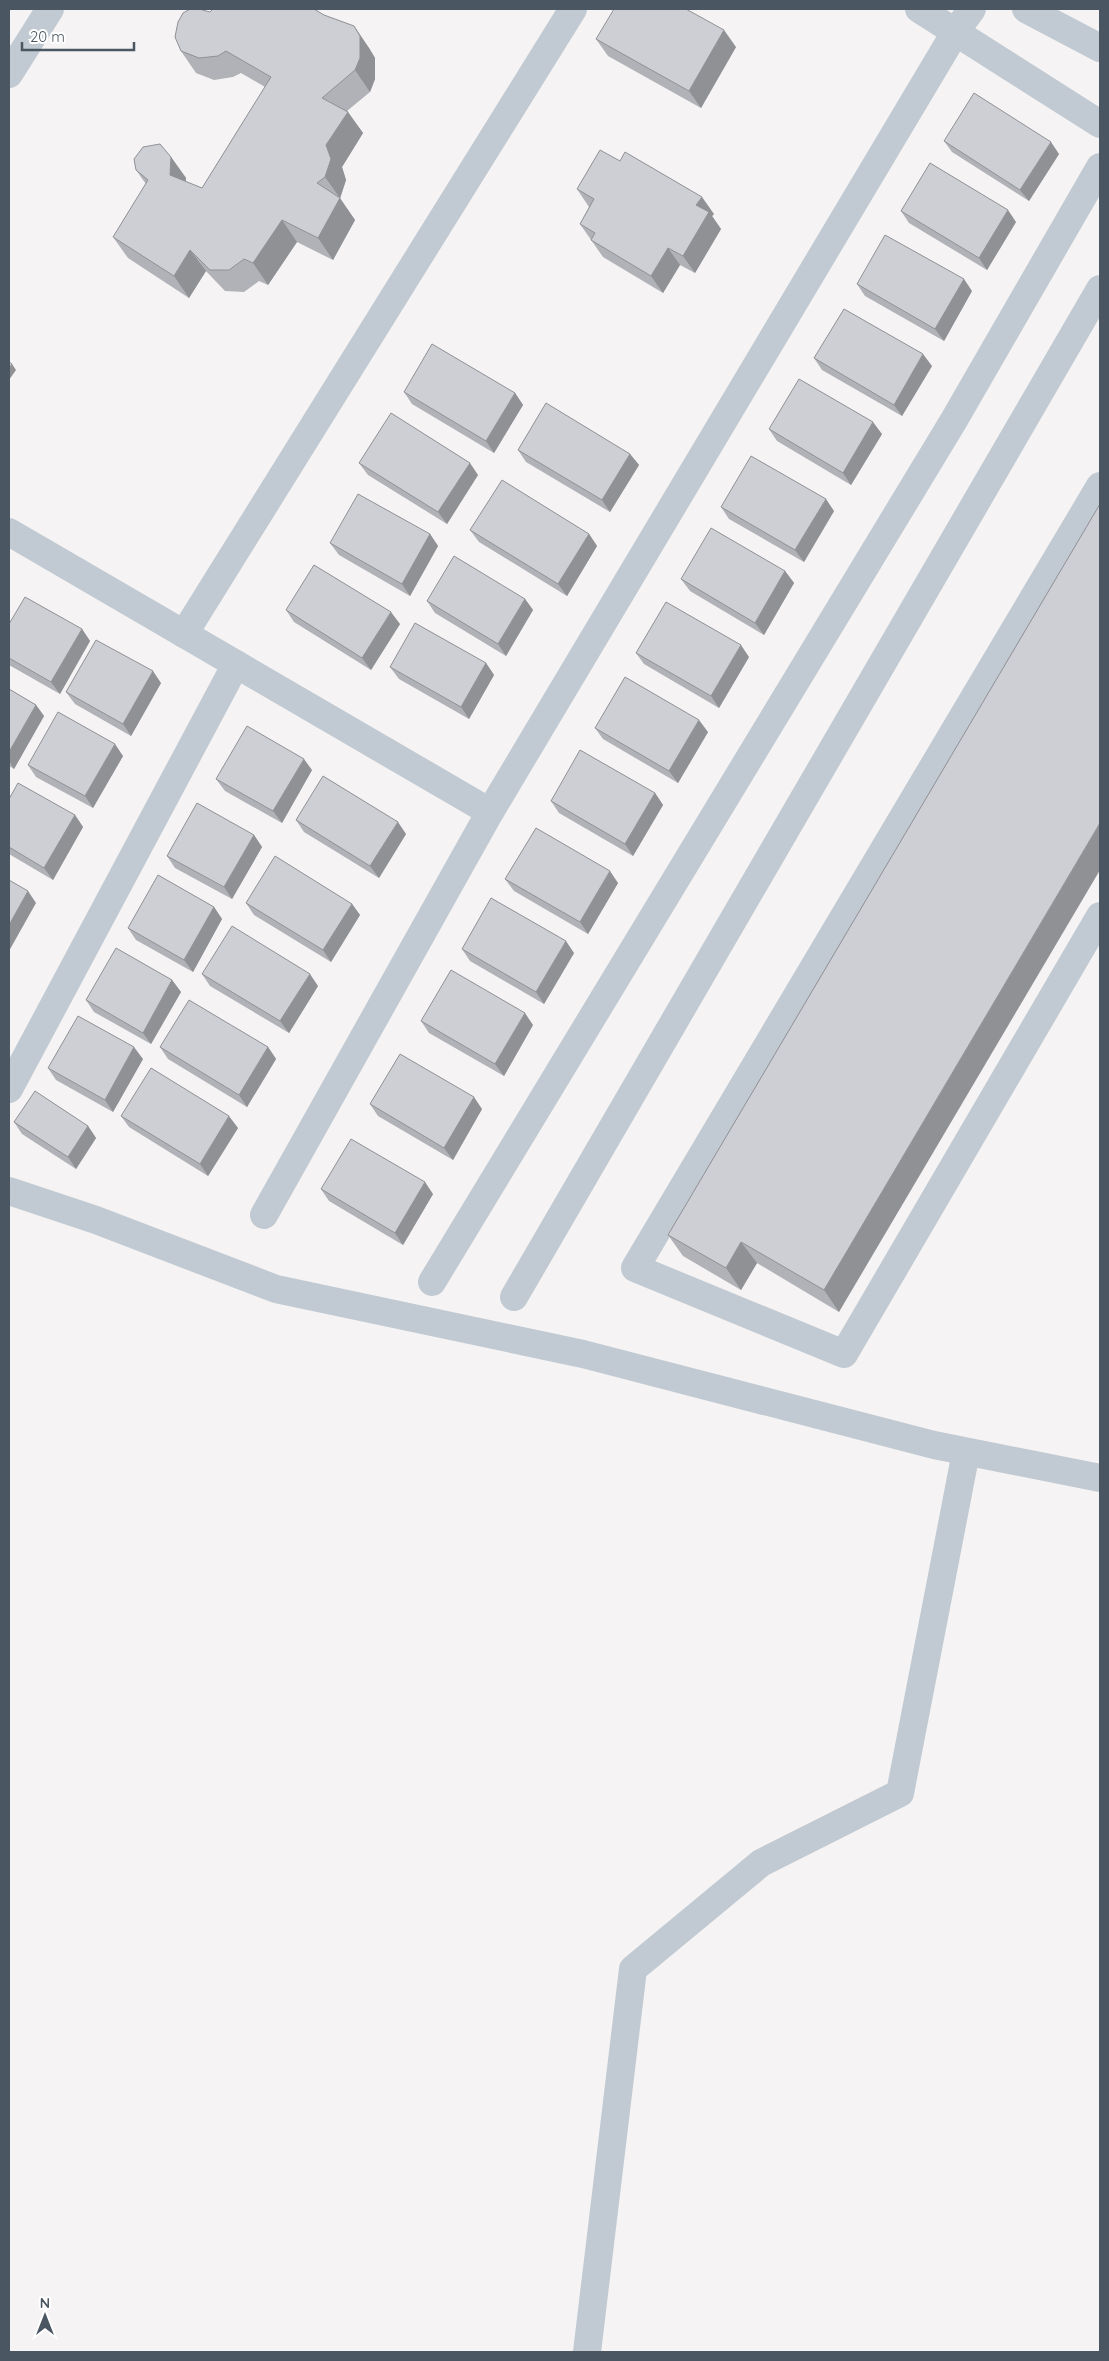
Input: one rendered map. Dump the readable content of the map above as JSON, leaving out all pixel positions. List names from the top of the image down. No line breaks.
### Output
{"scale_bar":"20 m","north":"top"}
